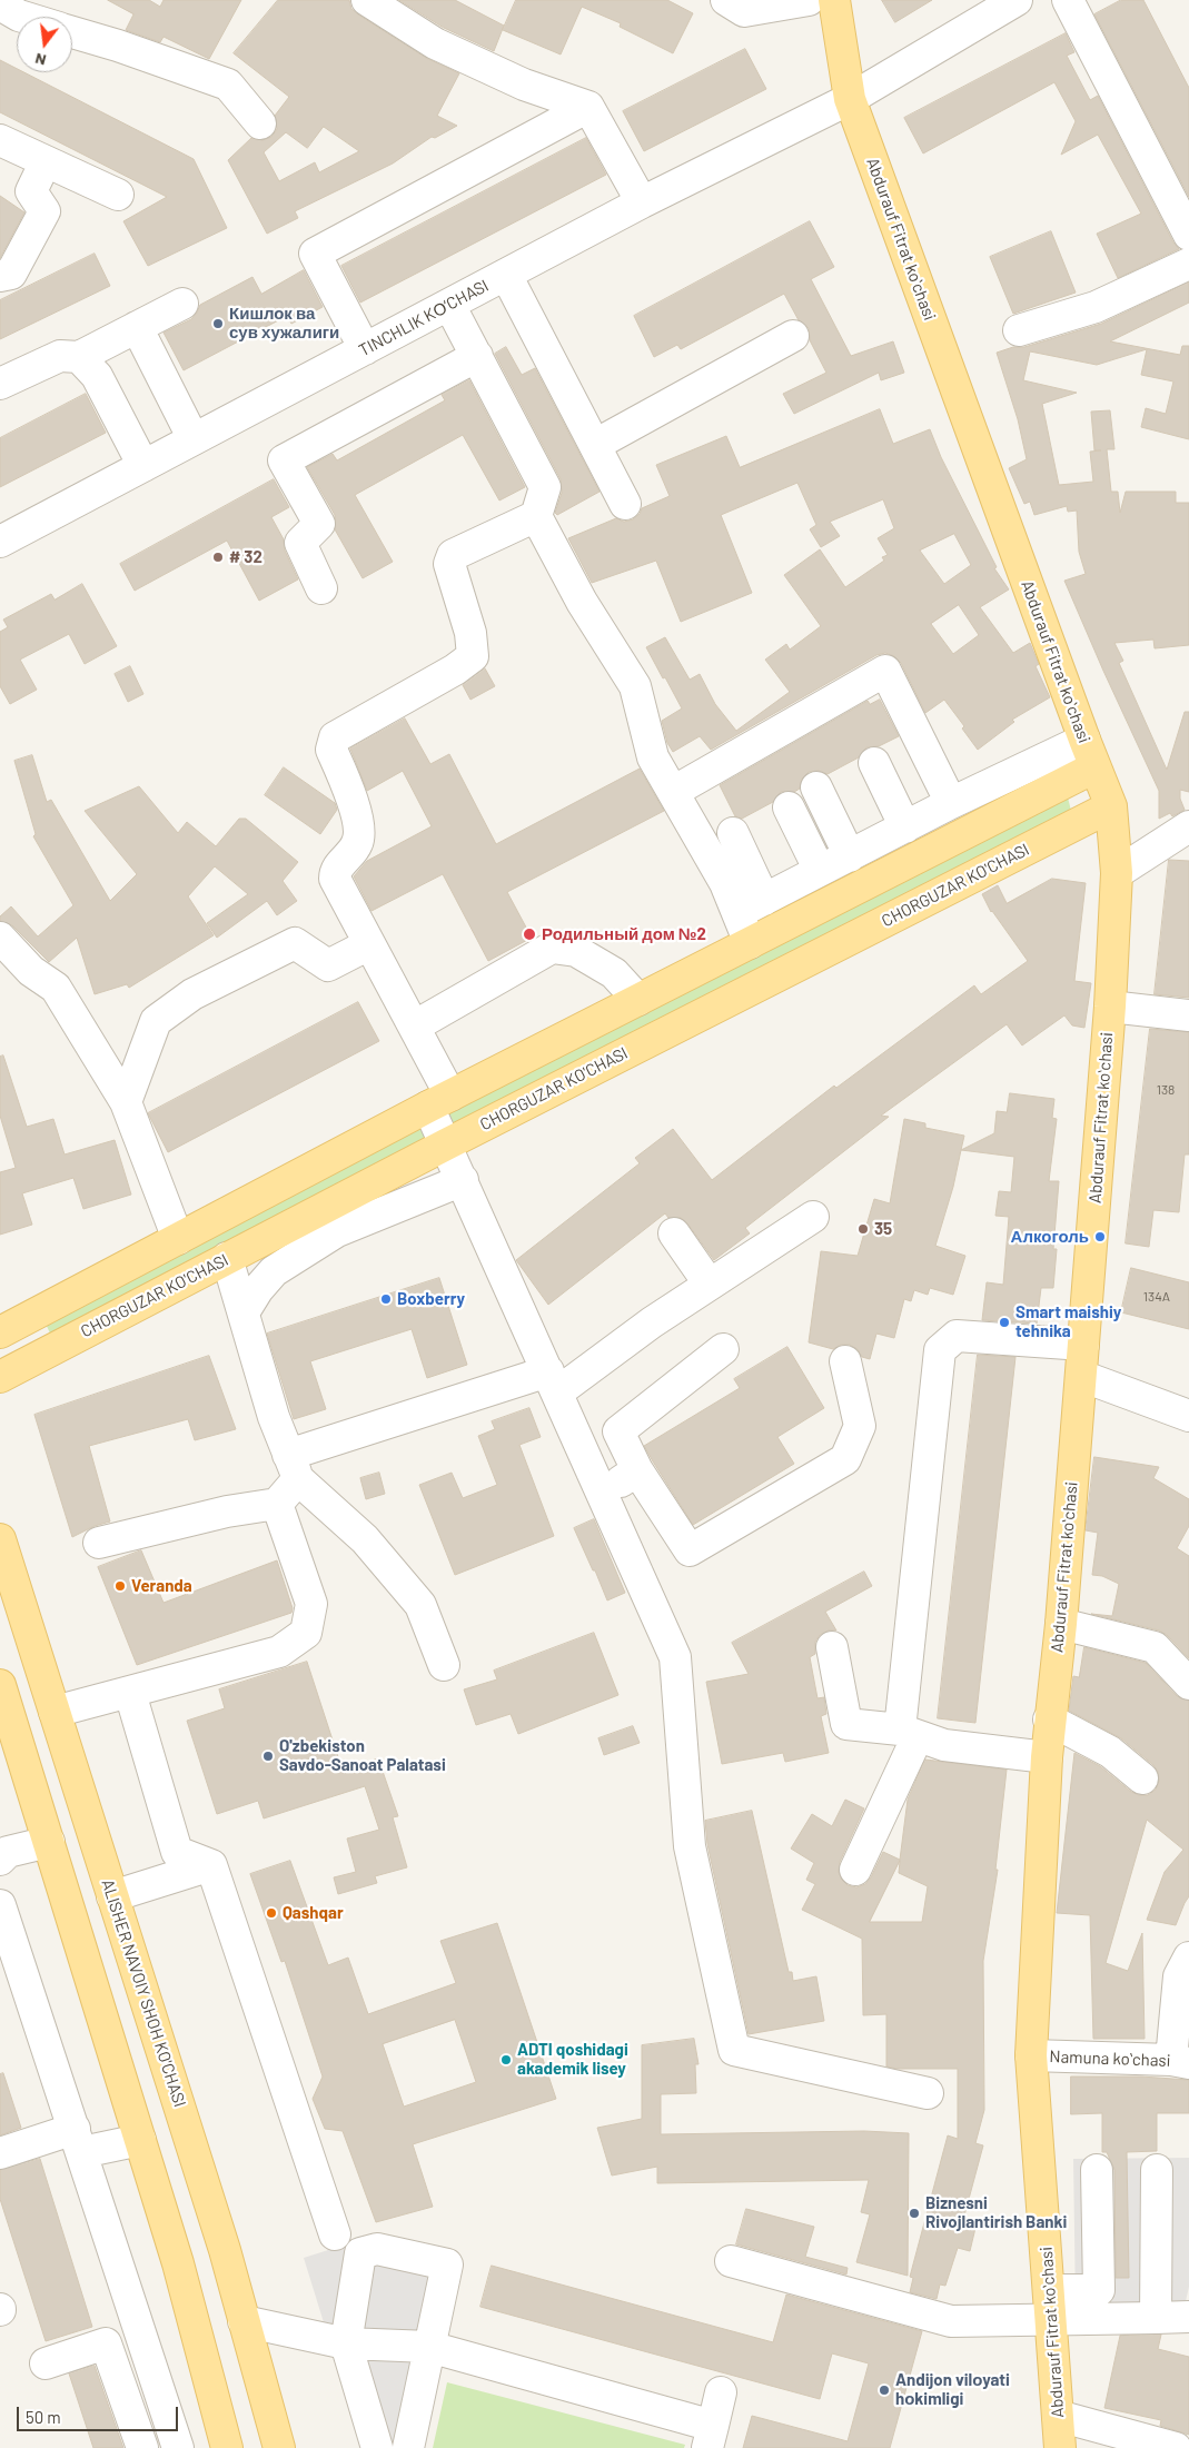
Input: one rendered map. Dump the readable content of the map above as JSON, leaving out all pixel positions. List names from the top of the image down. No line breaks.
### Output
{"streets":{"main road":["Abdurauf Fitrat koʻchasi","CHORGUZAR KO'CHASI","ALISHER NAVOIY SHOH KO'CHASI"],"street":["TINCHLIK KО‘CHASI","Namuna koʻchasi"]},"crossings":[["Abdurauf Fitrat koʻchasi","TINCHLIK KО‘CHASI"],["Abdurauf Fitrat koʻchasi","CHORGUZAR KO'CHASI"],["Abdurauf Fitrat koʻchasi","Namuna koʻchasi"]],"places":["Кишлок ва сув хужалиги","# 32","Родильный дом №2","35","Алкоголь","Boxberry","Smart maishiy tehnika","Veranda","O'zbekiston Savdo-Sanoat Palatasi","Qashqar","ADTI qoshidagi akademik lisey","Biznesni Rivojlantirish Banki","Andijon vilоyati hоkimligi"],"house_numbers":["138","134A"],"scale_bar":"50 m","north":"bottom"}
